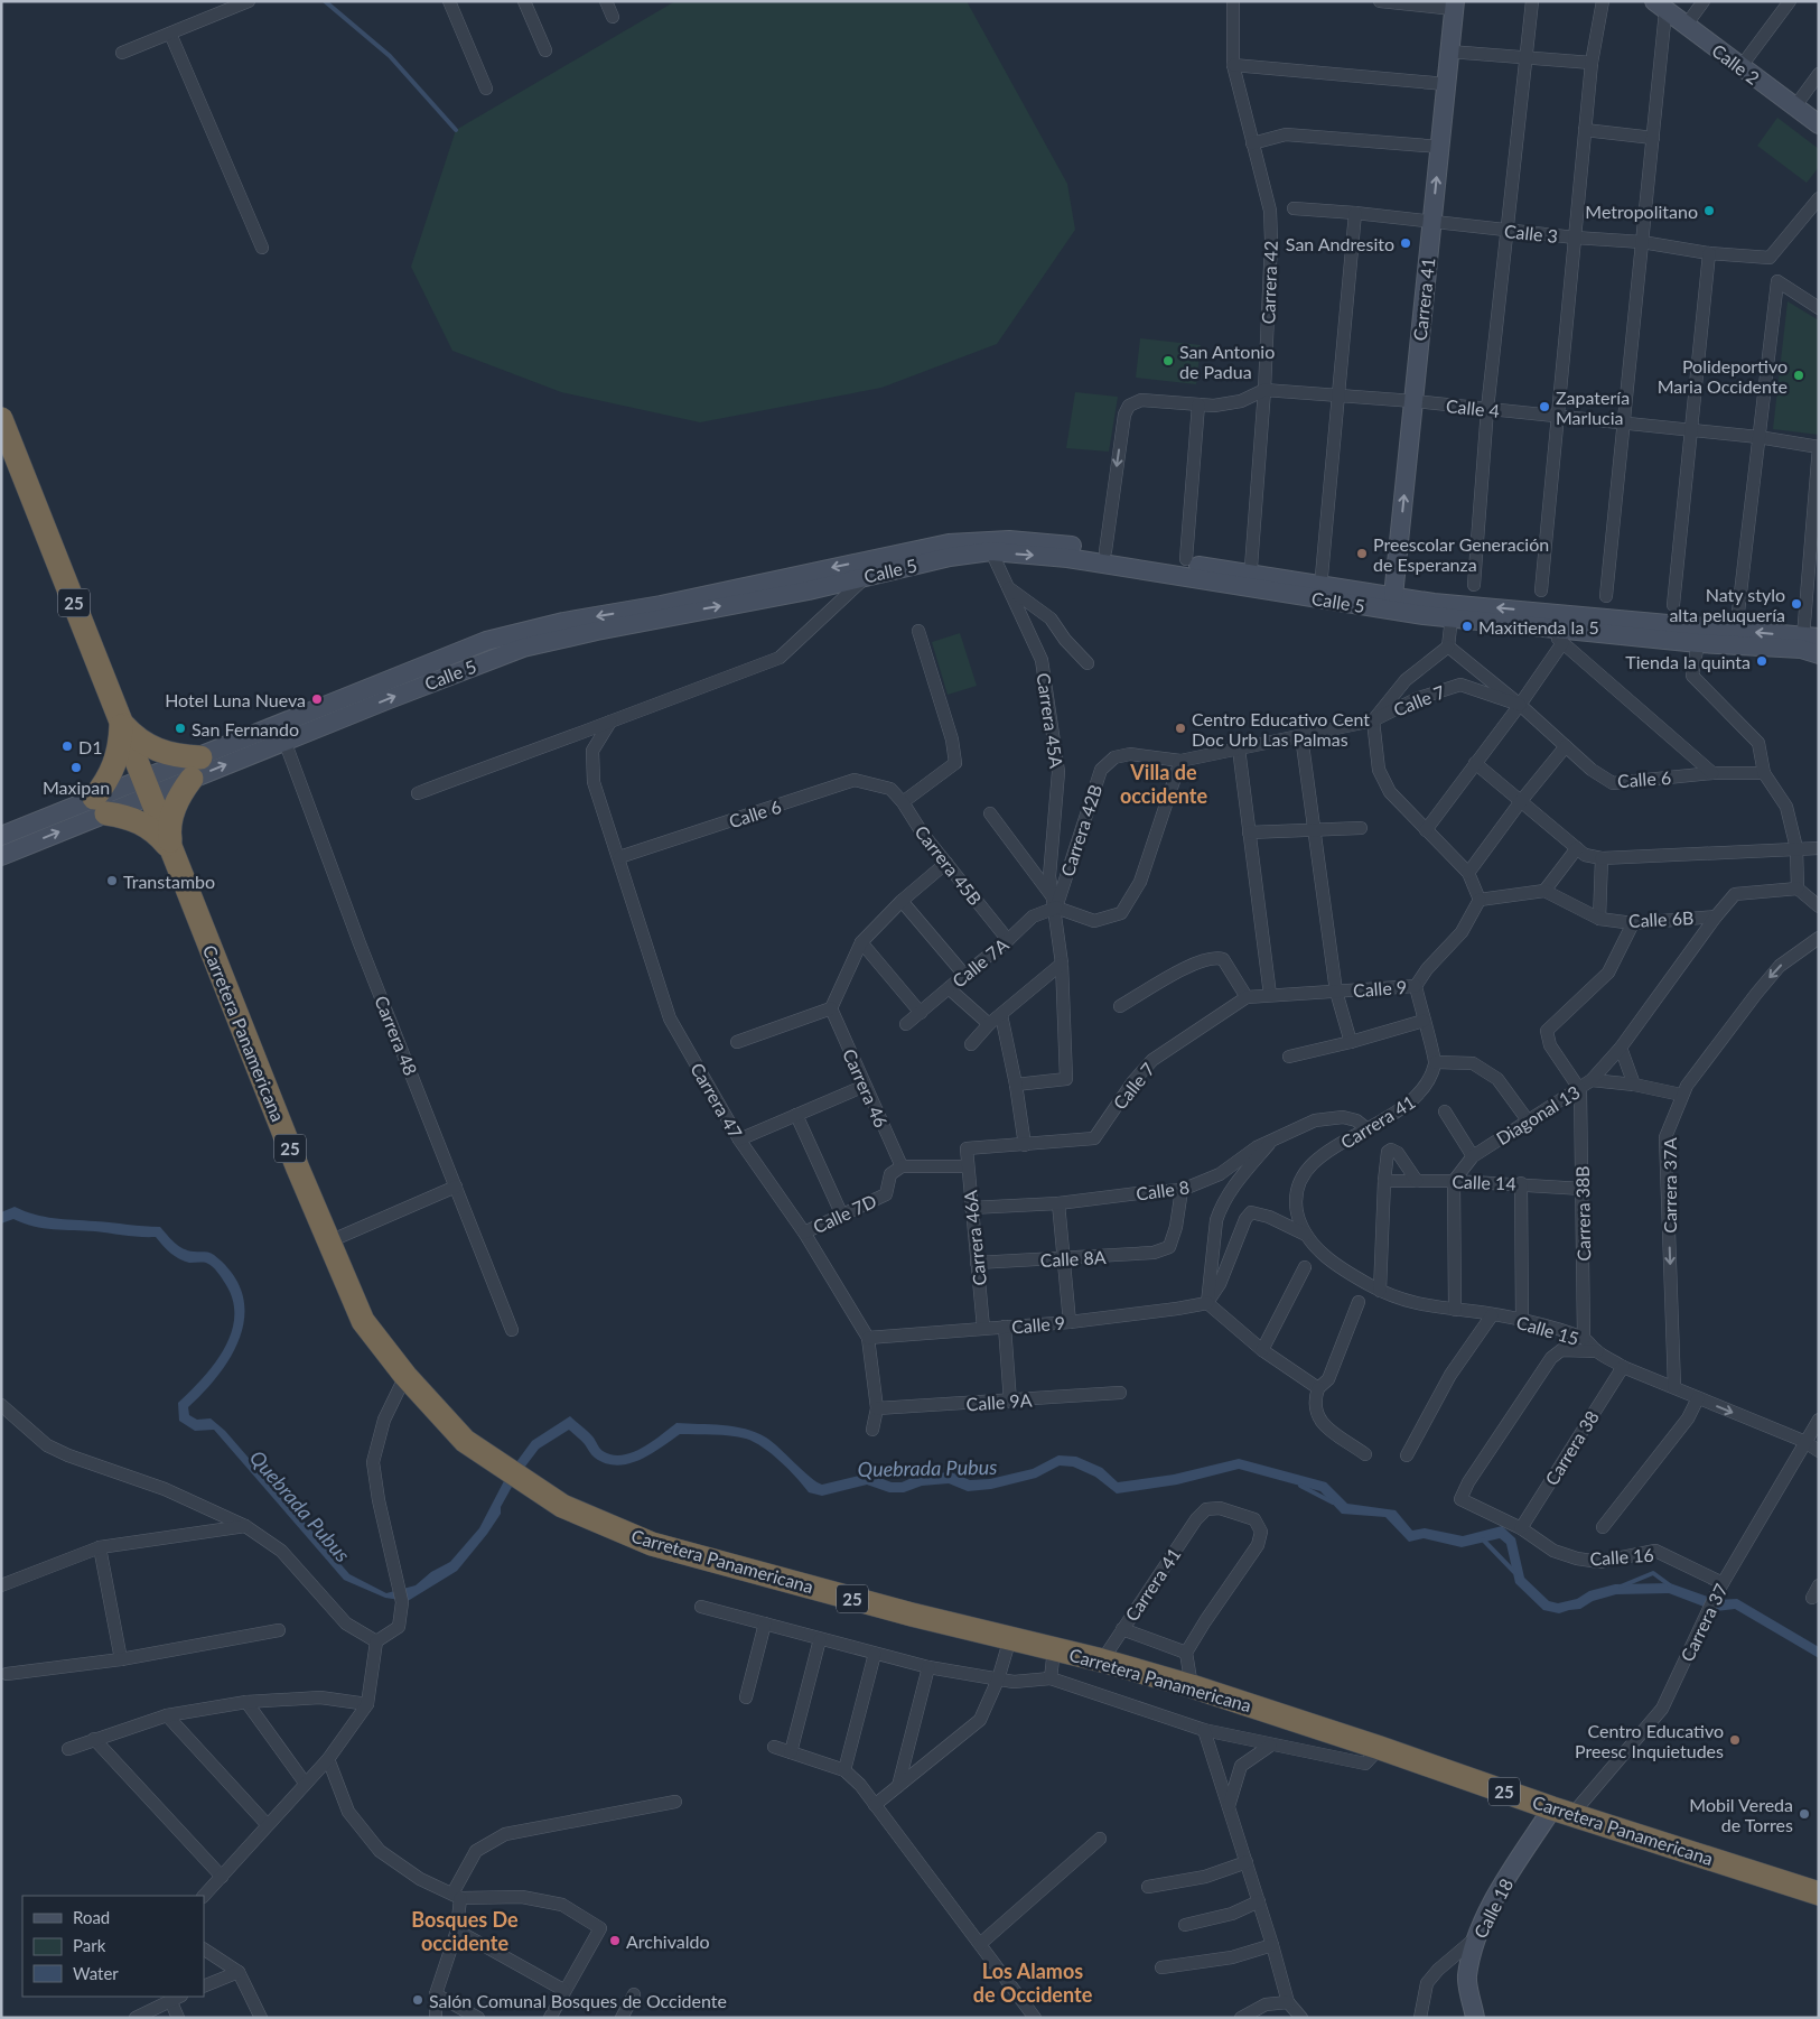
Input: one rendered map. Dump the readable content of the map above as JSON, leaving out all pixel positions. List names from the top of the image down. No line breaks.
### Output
{"streets":{"highway":["25","Carretera Panamericana"],"main road":["Calle 2","Carrera 41","Calle 5","Calle 18"],"street":["Calle 3","Carrera 42","Calle 4","Calle 7","Carrera 45A","Calle 6","Carrera 42B","Carrera 45B","Calle 6B","Calle 7A","Calle 9","Carrera 48","Carrera 46","Carrera 47","Diagonal 13","Calle 14","Carrera 37A","Calle 8","Calle 7D","Carrera 38B","Carrera 46A","Calle 8A","Calle 15","Calle 9A","Carrera 38","Calle 16","Carrera 37"]},"crossings":[["Calle 3","Carrera 41"],["Carrera 42","Calle 4"],["Carrera 41","Calle 4"],["Carrera 41","Calle 5"],["Carrera 41","Carretera Panamericana"],["Carrera 41","Calle 8"],["Carrera 41","Calle 15"],["Calle 4","Calle 5"],["Calle 5","Carrera 45A"],["Calle 5","Carretera Panamericana"],["Calle 5","Carrera 48"],["Calle 7","Calle 6"],["Calle 7","Carrera 42B"],["Calle 7","Calle 9"],["Calle 7","Carrera 46A"],["Carrera 45A","Carrera 42B"],["Carrera 45A","Calle 7A"],["Calle 6","Carrera 45B"],["Calle 6","Carrera 47"],["Carrera 42B","Calle 7A"],["Carrera 45B","Calle 7A"],["Calle 6B","Diagonal 13"],["Calle 9","Carrera 47"],["Calle 9","Carrera 46A"],["Calle 9","Calle 15"],["Carretera Panamericana","Carrera 37"],["Carretera Panamericana","Calle 18"],["Carrera 46","Calle 7D"],["Carrera 47","Calle 7D"],["Carrera 47","Calle 9A"],["Diagonal 13","Calle 14"],["Diagonal 13","Carrera 38B"],["Calle 14","Carrera 38B"],["Carrera 37A","Calle 15"],["Calle 8","Carrera 46A"],["Calle 8","Calle 8A"],["Carrera 38B","Calle 15"],["Carrera 46A","Calle 8A"],["Calle 15","Carrera 38"],["Calle 15","Calle 16"],["Calle 15","Carrera 37"],["Carrera 38","Calle 16"],["Calle 16","Carrera 37"],["Carrera 37","Calle 18"]],"one_way":["Carrera 37A"],"districts":["Villa de occidente","Bosques De occidente","Los Alamos de Occidente"],"water":["Quebrada Pubus"],"places":["Metropolitano","San Andresito","San Antonio de Padua","Polideportivo Maria Occidente","Zapatería Marlucia","Preescolar Generación de Esperanza","Naty stylo alta peluquería","Maxitienda la 5","Tienda la quinta","Hotel Luna Nueva","San Fernando","Centro Educativo Cent Doc Urb Las Palmas","D1","Maxipan","Transtambo","Centro Educativo Preesc Inquietudes","Mobil Vereda de Torres","Archivaldo","Salón Comunal Bosques de Occidente"],"legend":["Road","Park","Water"]}
